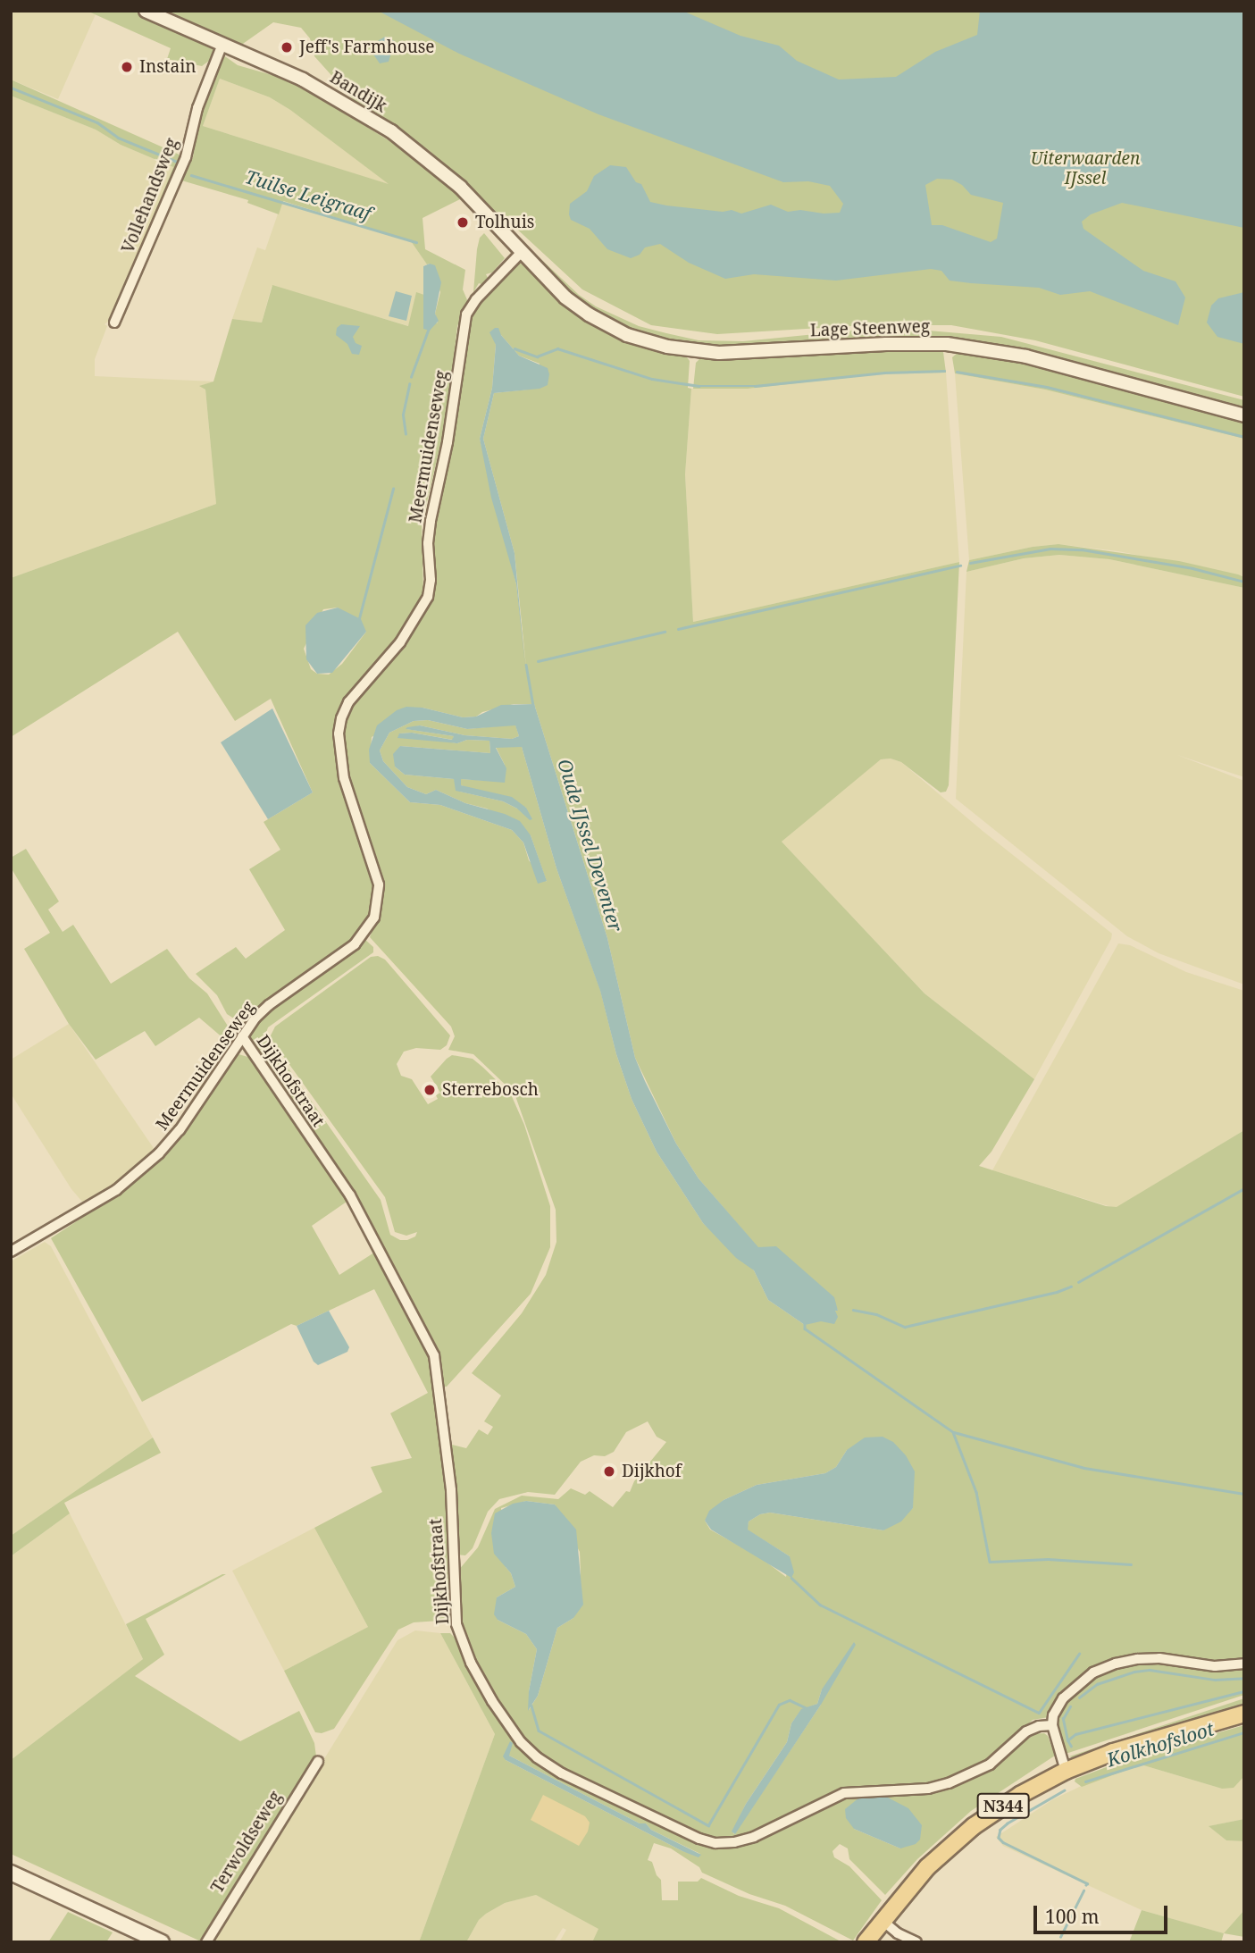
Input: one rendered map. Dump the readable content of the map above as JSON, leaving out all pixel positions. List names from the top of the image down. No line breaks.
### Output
{"streets":{"main road":["N344"],"street":["Bandijk","Vollehandsweg","Lage Steenweg","Meermuidenseweg","Dijkhofstraat","Terwoldseweg"]},"crossings":[["Bandijk","Vollehandsweg"],["Bandijk","Lage Steenweg"],["Bandijk","Meermuidenseweg"],["Lage Steenweg","Meermuidenseweg"],["Meermuidenseweg","Dijkhofstraat"]],"water":["Tuilse Leigraaf","Oude IJssel Deventer","Kolkhofsloot"],"parks":["Uiterwaarden IJssel"],"places":["Jeff's Farmhouse","Instain","Tolhuis","Sterrebosch","Dijkhof"],"scale_bar":"100 m"}
